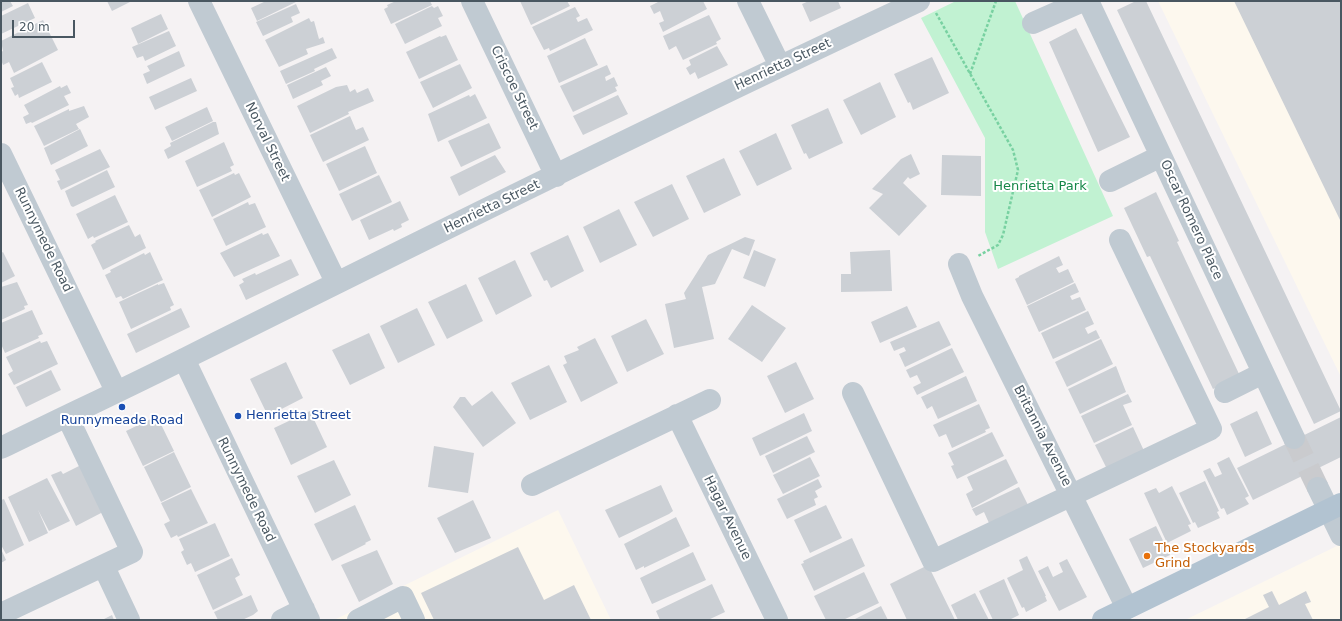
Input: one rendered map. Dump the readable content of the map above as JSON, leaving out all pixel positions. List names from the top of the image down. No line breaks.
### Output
{"streets":{"street":["Henrietta Street","Criscoe Street","Norval Street","Oscar Romero Place","Runnymede Road","Britannia Avenue","Hagar Avenue"]},"crossings":[["Henrietta Street","Criscoe Street"],["Henrietta Street","Norval Street"],["Henrietta Street","Runnymede Road"]],"parks":["Henrietta Park"],"places":["Runnymeade Road","Henrietta Street","The Stockyards Grind"],"scale_bar":"20 m"}
